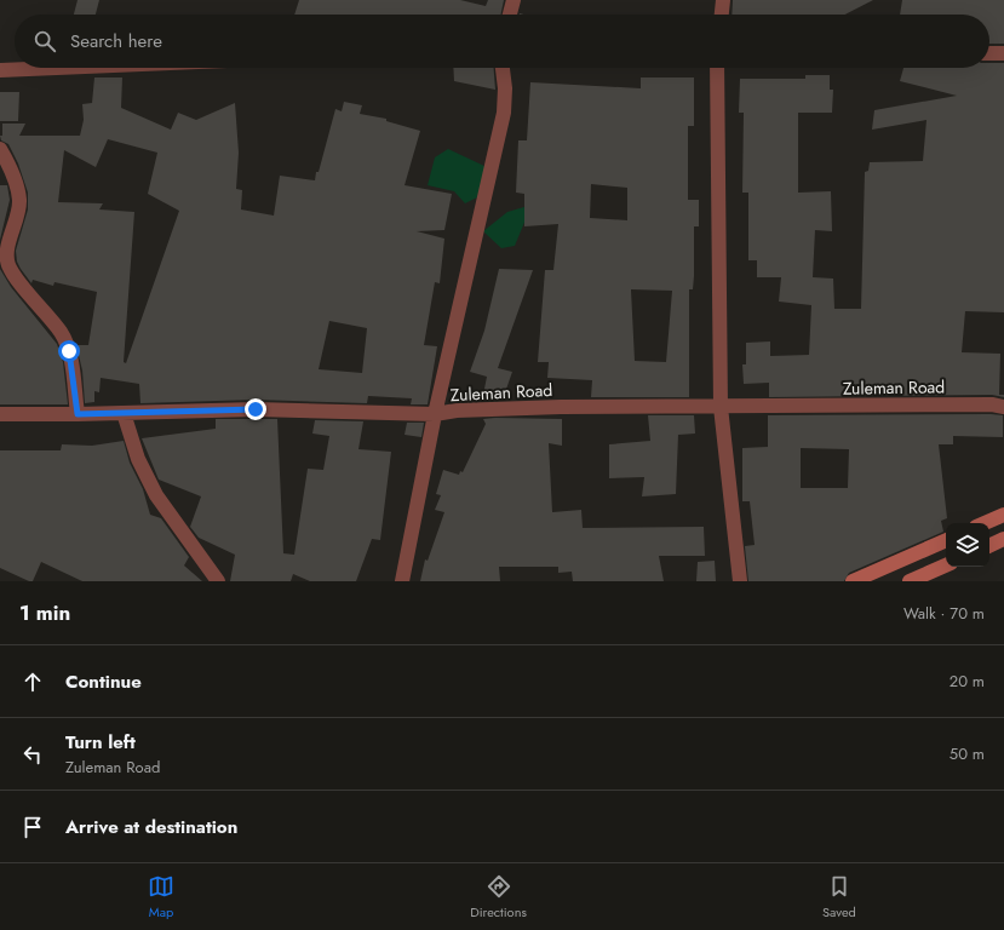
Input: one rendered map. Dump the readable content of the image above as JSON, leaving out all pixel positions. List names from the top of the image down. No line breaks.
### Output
{"streets":{"street":["Zuleman Road"]},"page":{"search":"Search here","heading":["1 min","Walk · 70 m"],"list":[["Continue","20 m"],["Turn left","Zuleman Road","50 m"],"Arrive at destination"],"nav":["Map","Directions","Saved"]}}
